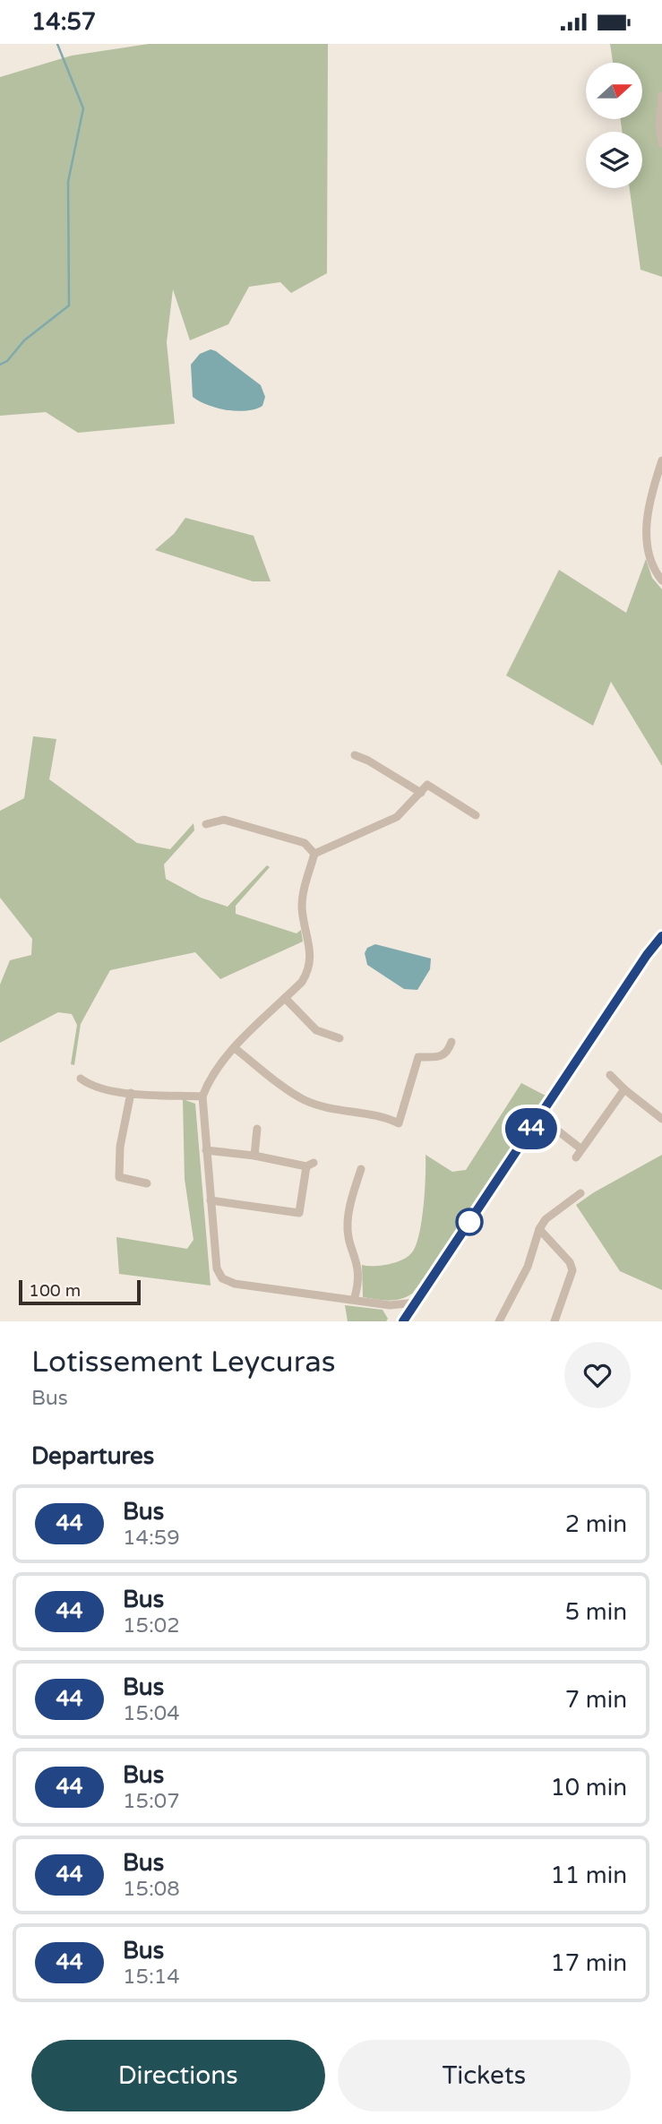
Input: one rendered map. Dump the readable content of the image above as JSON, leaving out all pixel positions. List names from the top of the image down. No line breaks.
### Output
{"lines":["bus line 44"],"scale_bar":"100 m","north":"right","page":{"status":"14:57","on_map":"44","scale":"100 m","heading":[["Lotissement Leycuras","Bus"],"Departures"],"list":[{"mark":"44","name":"Bus","note":"14:59","value":"2 min"},{"mark":"44","name":"Bus","note":"15:02","value":"5 min"},{"mark":"44","name":"Bus","note":"15:04","value":"7 min"},{"mark":"44","name":"Bus","note":"15:07","value":"10 min"},{"mark":"44","name":"Bus","note":"15:08","value":"11 min"},{"mark":"44","name":"Bus","note":"15:14","value":"17 min"}],"buttons":["Directions","Tickets"]}}
